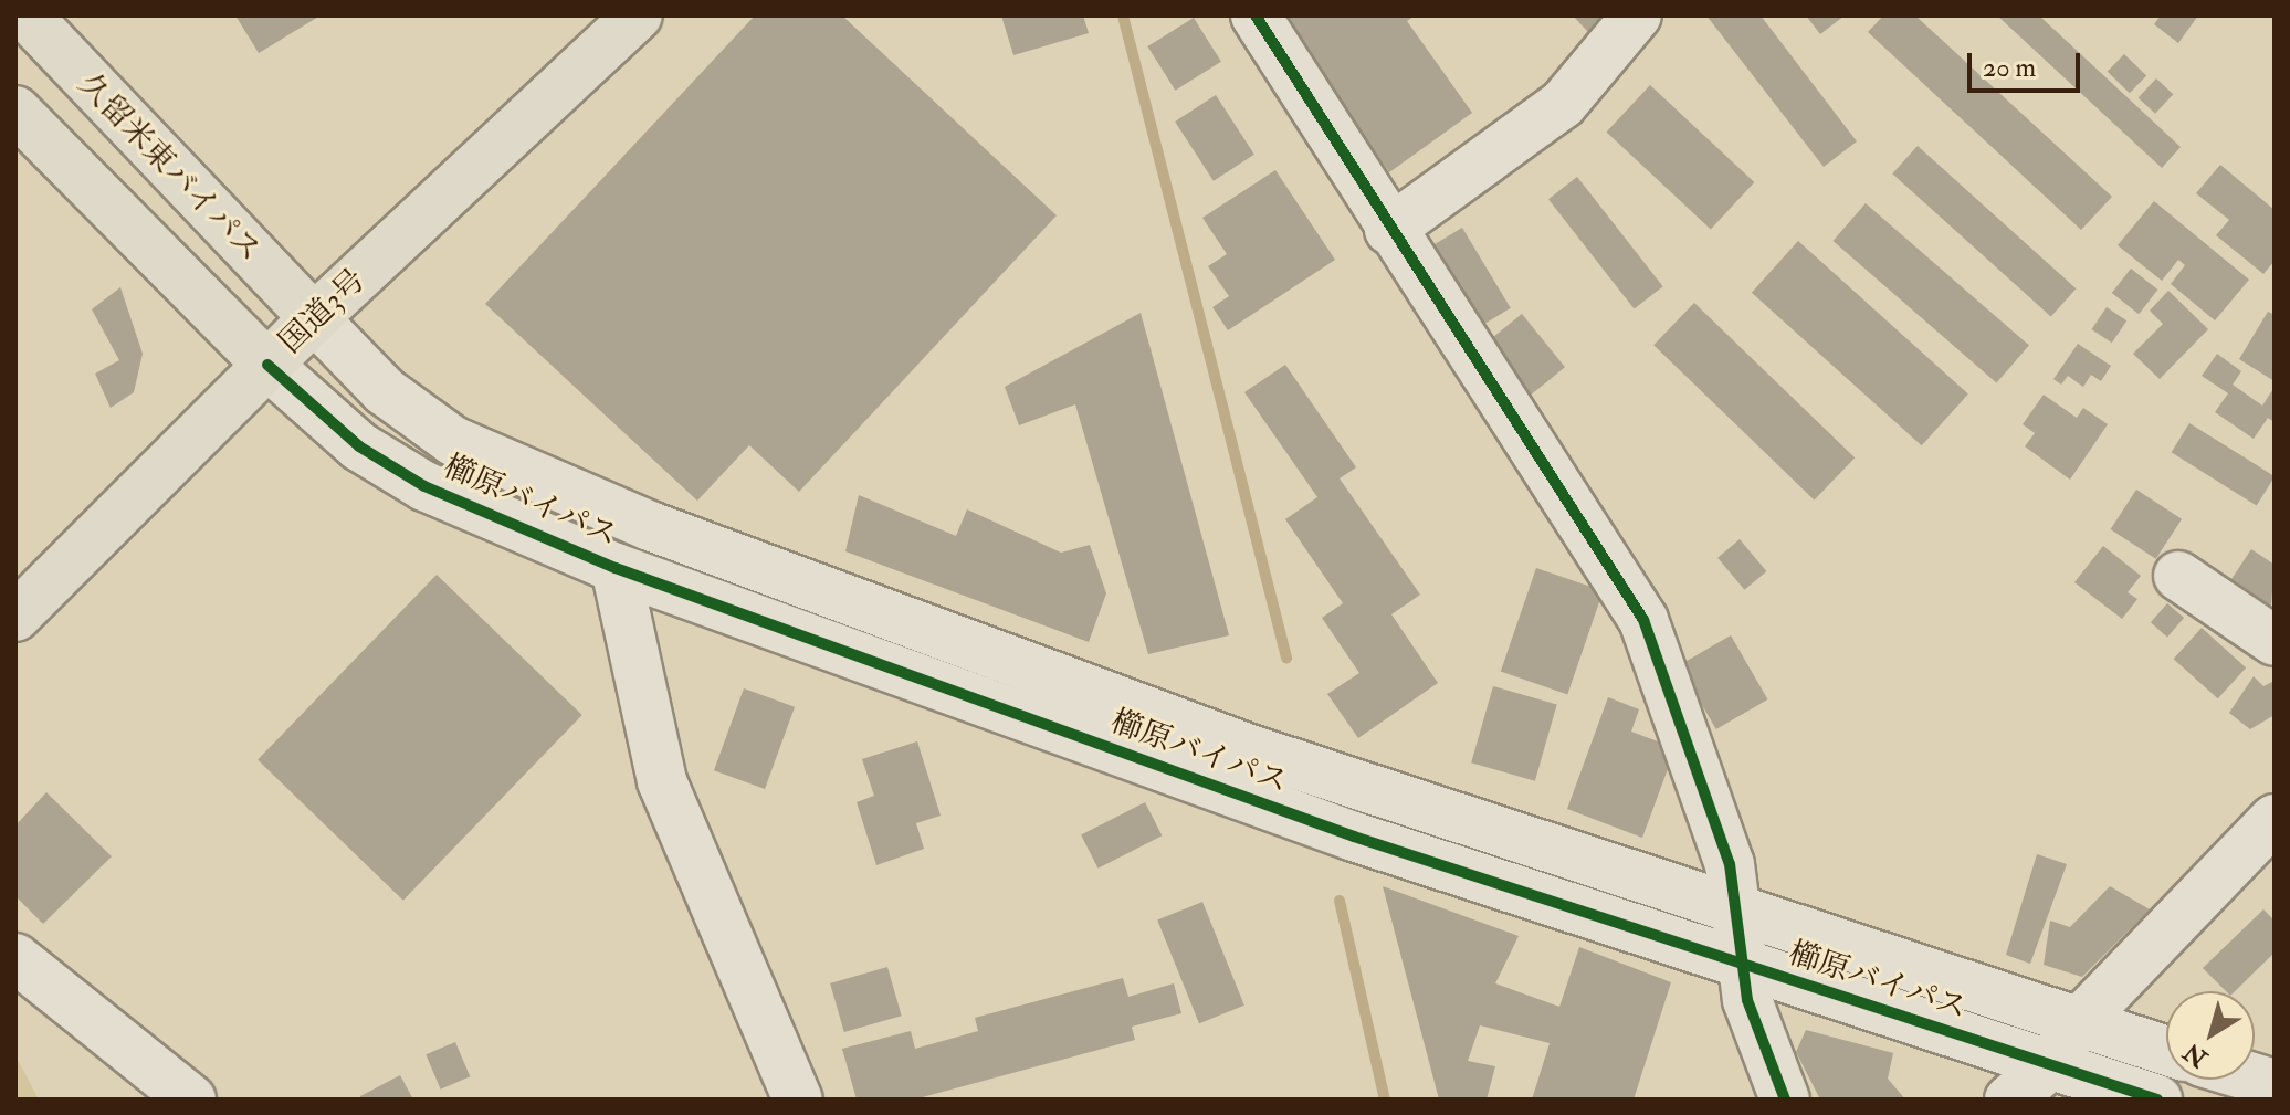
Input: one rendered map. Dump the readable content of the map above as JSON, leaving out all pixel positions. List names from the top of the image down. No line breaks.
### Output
{"streets":{"highway":["久留米東バイパス","国道3号"],"street":["櫛原バイパス"]},"crossings":[["久留米東バイパス","国道3号"],["久留米東バイパス","櫛原バイパス"],["国道3号","櫛原バイパス"]],"scale_bar":"20 m","north":"bottom left"}
